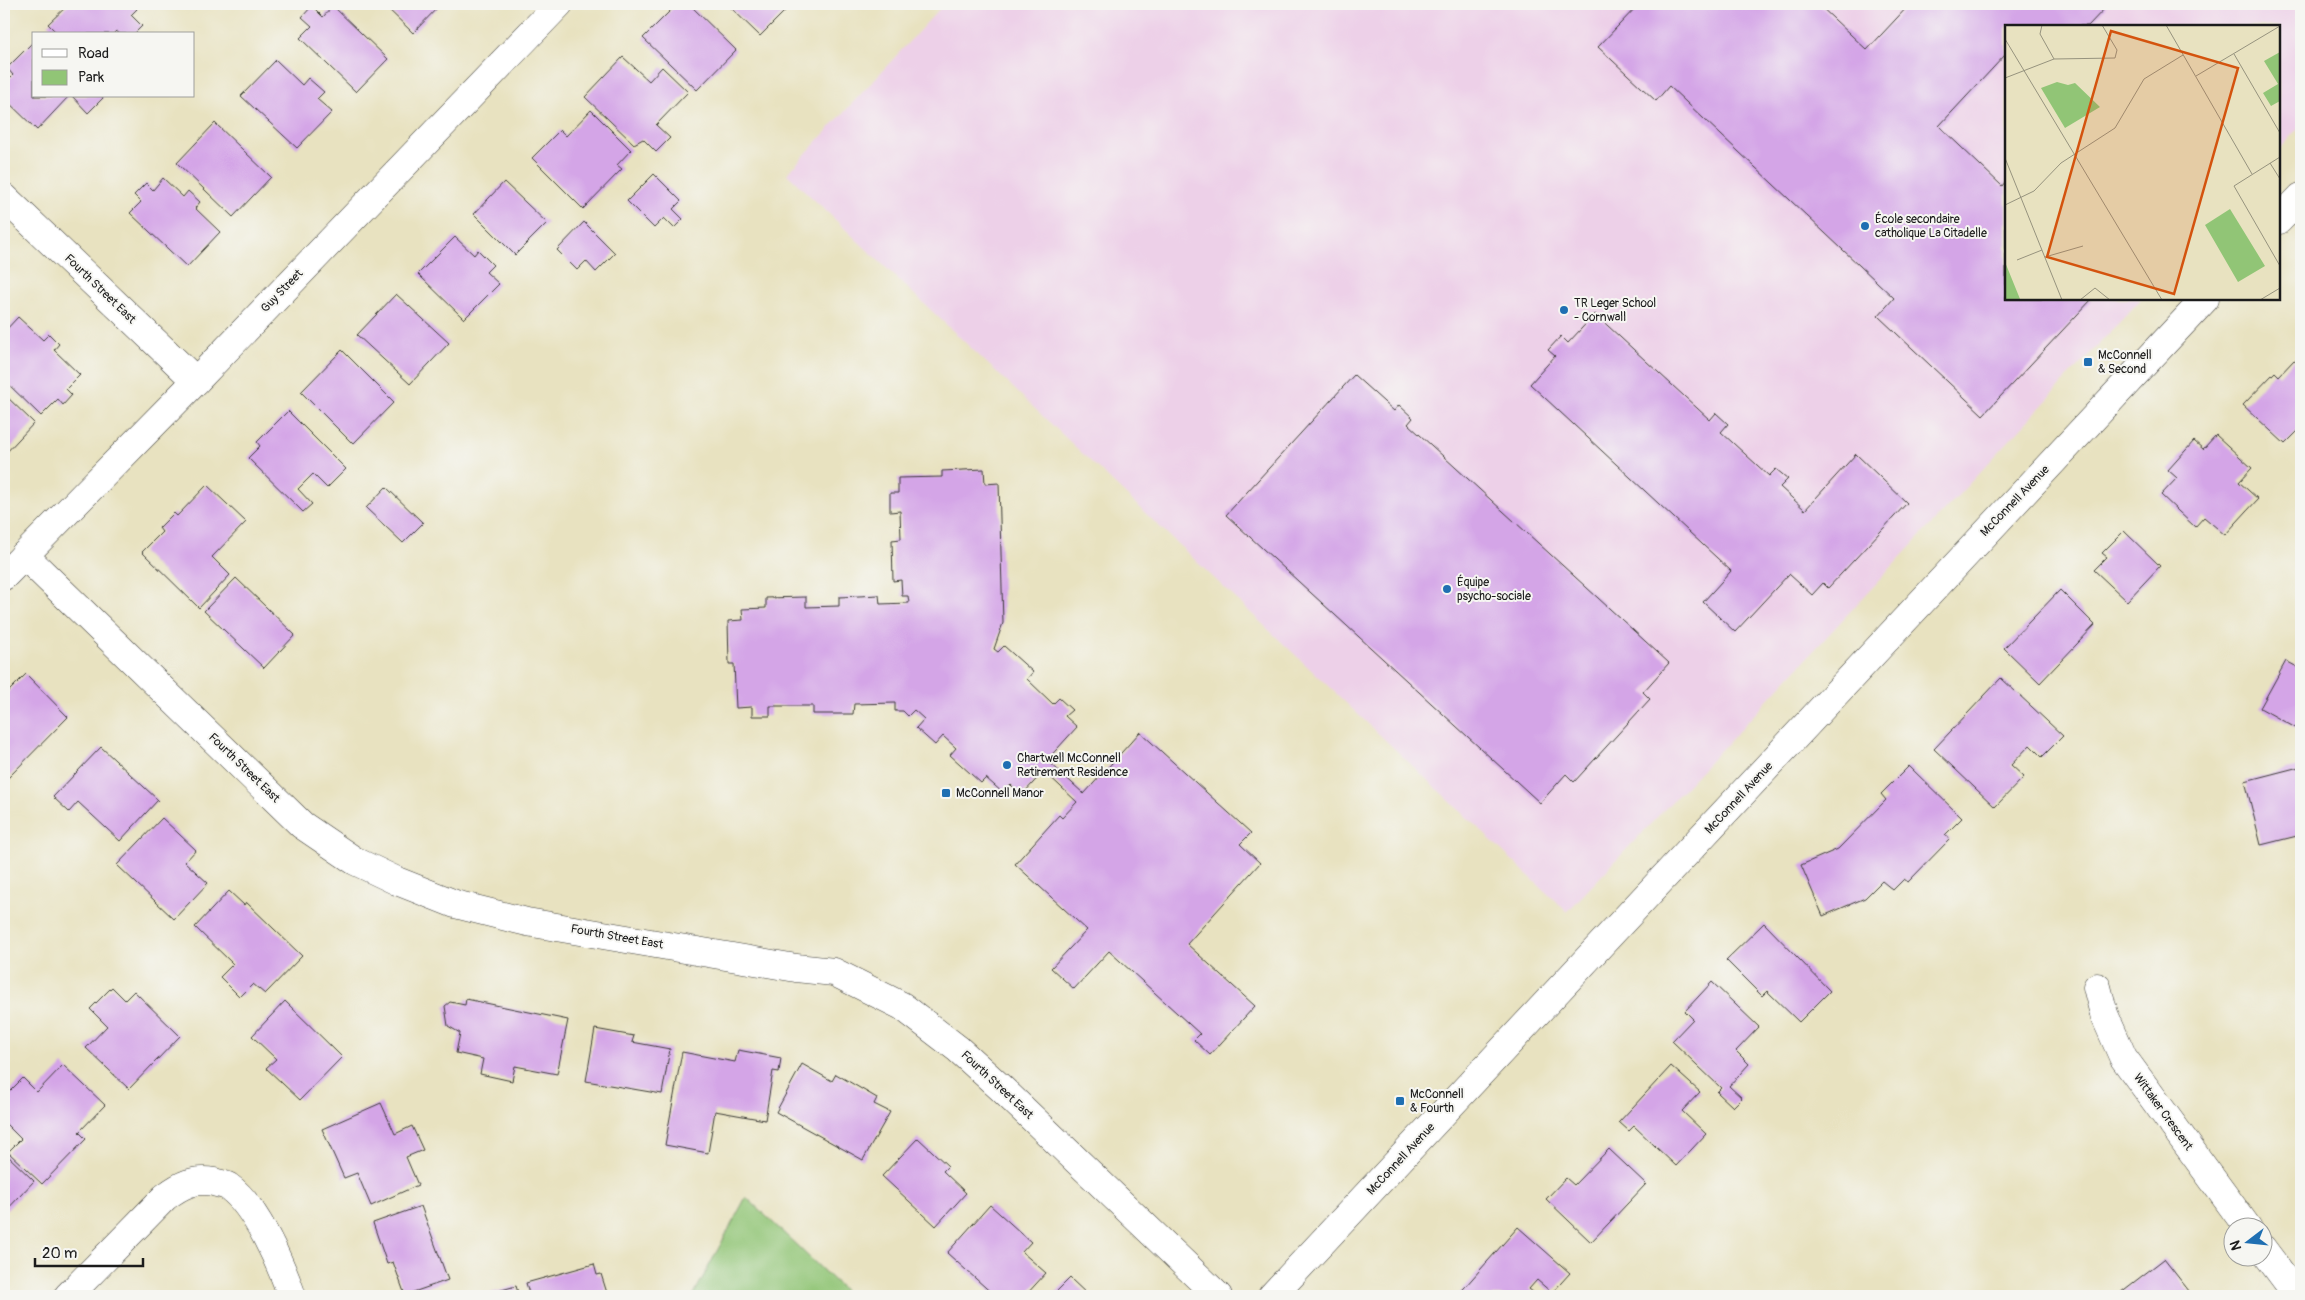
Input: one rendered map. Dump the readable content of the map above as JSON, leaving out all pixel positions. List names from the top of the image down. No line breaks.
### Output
{"streets":{"street":["Fourth Street East","Guy Street","McConnell Avenue","Wittaker Crescent"]},"crossings":[["Fourth Street East","Guy Street"]],"places":{"other":["École secondaire catholique La Citadelle","TR Leger School - Cornwall","Équipe psycho-sociale","Chartwell McConnell Retirement Residence"],"transit":["McConnell & Second","McConnell Manor","McConnell & Fourth"]},"legend":["Road","Park"],"scale_bar":"20 m","north":"left"}
